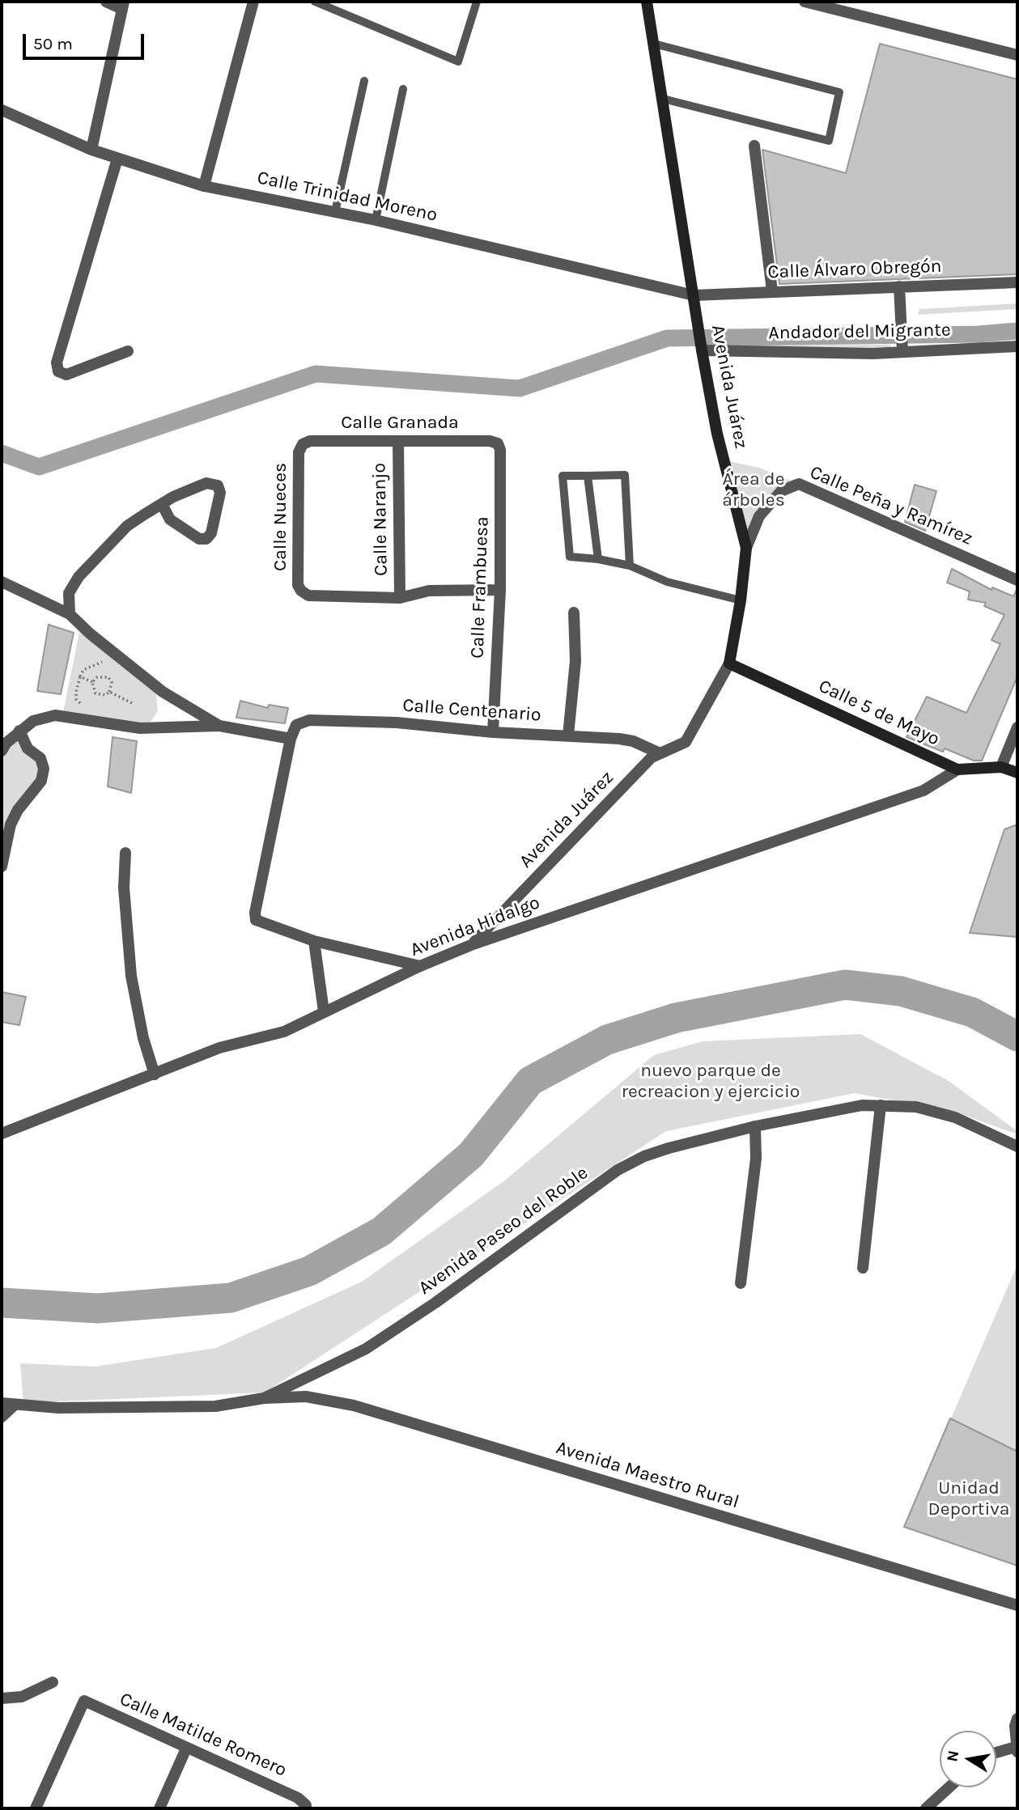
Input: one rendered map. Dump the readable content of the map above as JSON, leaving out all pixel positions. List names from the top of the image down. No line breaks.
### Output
{"streets":{"main road":["Avenida Juárez","Calle 5 de Mayo"],"street":["Calle Trinidad Moreno","Calle Álvaro Obregón","Andador del Migrante","Calle Granada","Calle Peña y Ramírez","Calle Nueces","Calle Naranjo","Calle Frambuesa","Calle Centenario","Avenida Hidalgo","Avenida Paseo del Roble","Avenida Maestro Rural","Calle Matilde Romero"]},"crossings":[["Calle Trinidad Moreno","Calle Álvaro Obregón"],["Calle Trinidad Moreno","Avenida Juárez"],["Calle Álvaro Obregón","Avenida Juárez"],["Andador del Migrante","Avenida Juárez"],["Avenida Juárez","Calle Peña y Ramírez"],["Avenida Juárez","Calle Centenario"],["Avenida Juárez","Calle 5 de Mayo"],["Avenida Juárez","Avenida Hidalgo"],["Calle Granada","Calle Nueces"],["Calle Granada","Calle Naranjo"],["Calle Granada","Calle Frambuesa"],["Calle Nueces","Calle Naranjo"],["Calle Frambuesa","Calle Centenario"],["Calle 5 de Mayo","Avenida Hidalgo"],["Avenida Paseo del Roble","Avenida Maestro Rural"]],"parks":["Área de árboles","nuevo parque de recreacion y ejercicio","Unidad Deportiva"],"scale_bar":"50 m","north":"left"}
